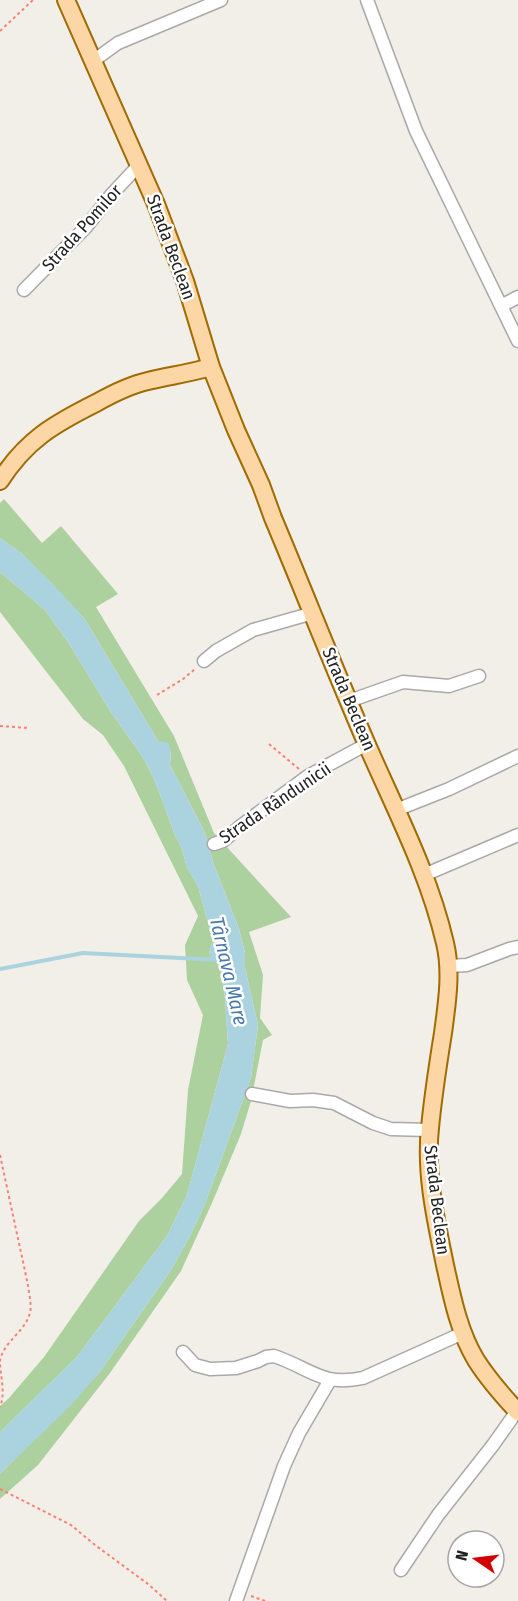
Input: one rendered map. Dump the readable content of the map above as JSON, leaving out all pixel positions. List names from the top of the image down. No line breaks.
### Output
{"streets":{"main road":["Strada Beclean"],"street":["Strada Pomilor","Strada Rândunicii"]},"crossings":[["Strada Pomilor","Strada Beclean"],["Strada Beclean","Strada Rândunicii"]],"water":["Târnava Mare"],"north":"left"}
